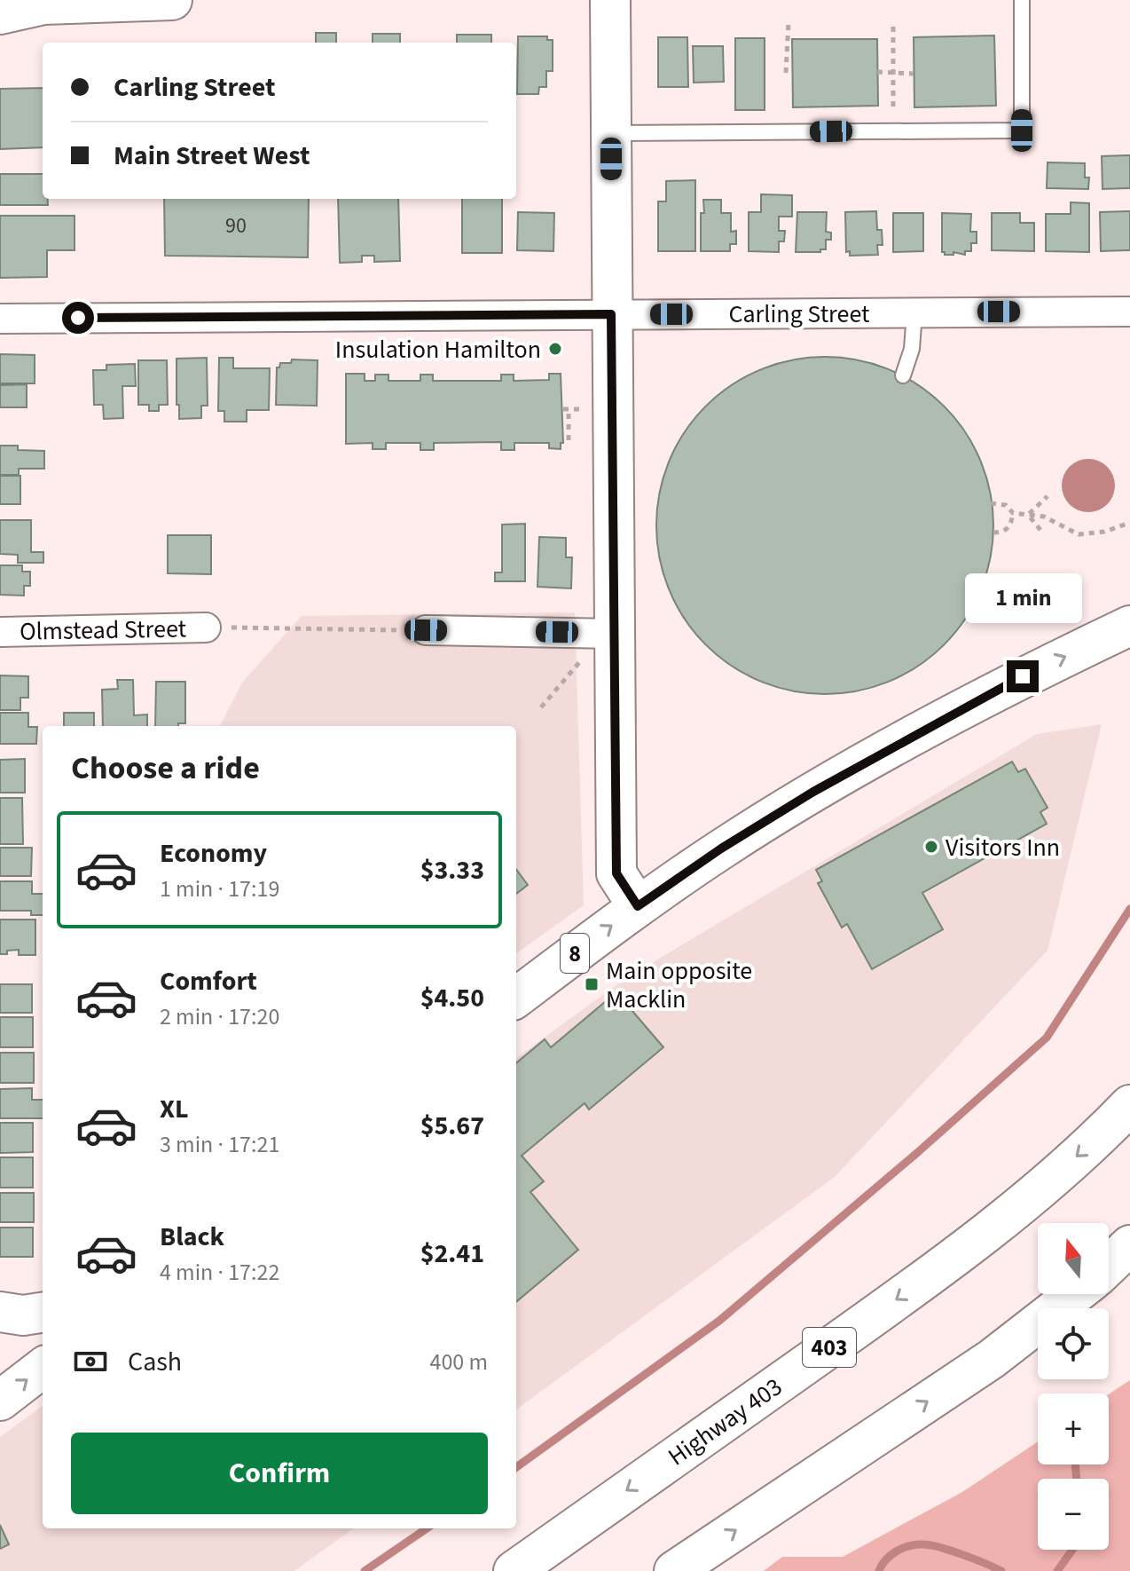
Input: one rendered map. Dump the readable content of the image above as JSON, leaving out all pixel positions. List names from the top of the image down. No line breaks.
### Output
{"streets":{"main road":["8","403","Highway 403"],"street":["Carling Street","Olmstead Street"]},"places":{"other":["Insulation Hamilton","Visitors Inn"],"transit":["Main opposite Macklin"]},"house_numbers":["90"],"north":"top","page":{"banner":["Carling Street","Main Street West"],"bubble":"1 min","heading":"Choose a ride","list":[{"name":"Economy","note":"1 min · 17:19","value":"$3.33"},{"name":"Comfort","note":"2 min · 17:20","value":"$4.50"},{"name":"XL","note":"3 min · 17:21","value":"$5.67"},{"name":"Black","note":"4 min · 17:22","value":"$2.41"}],"map_buttons":["+","−"],"pay":["Cash","400 m"],"buttons":"Confirm"}}
